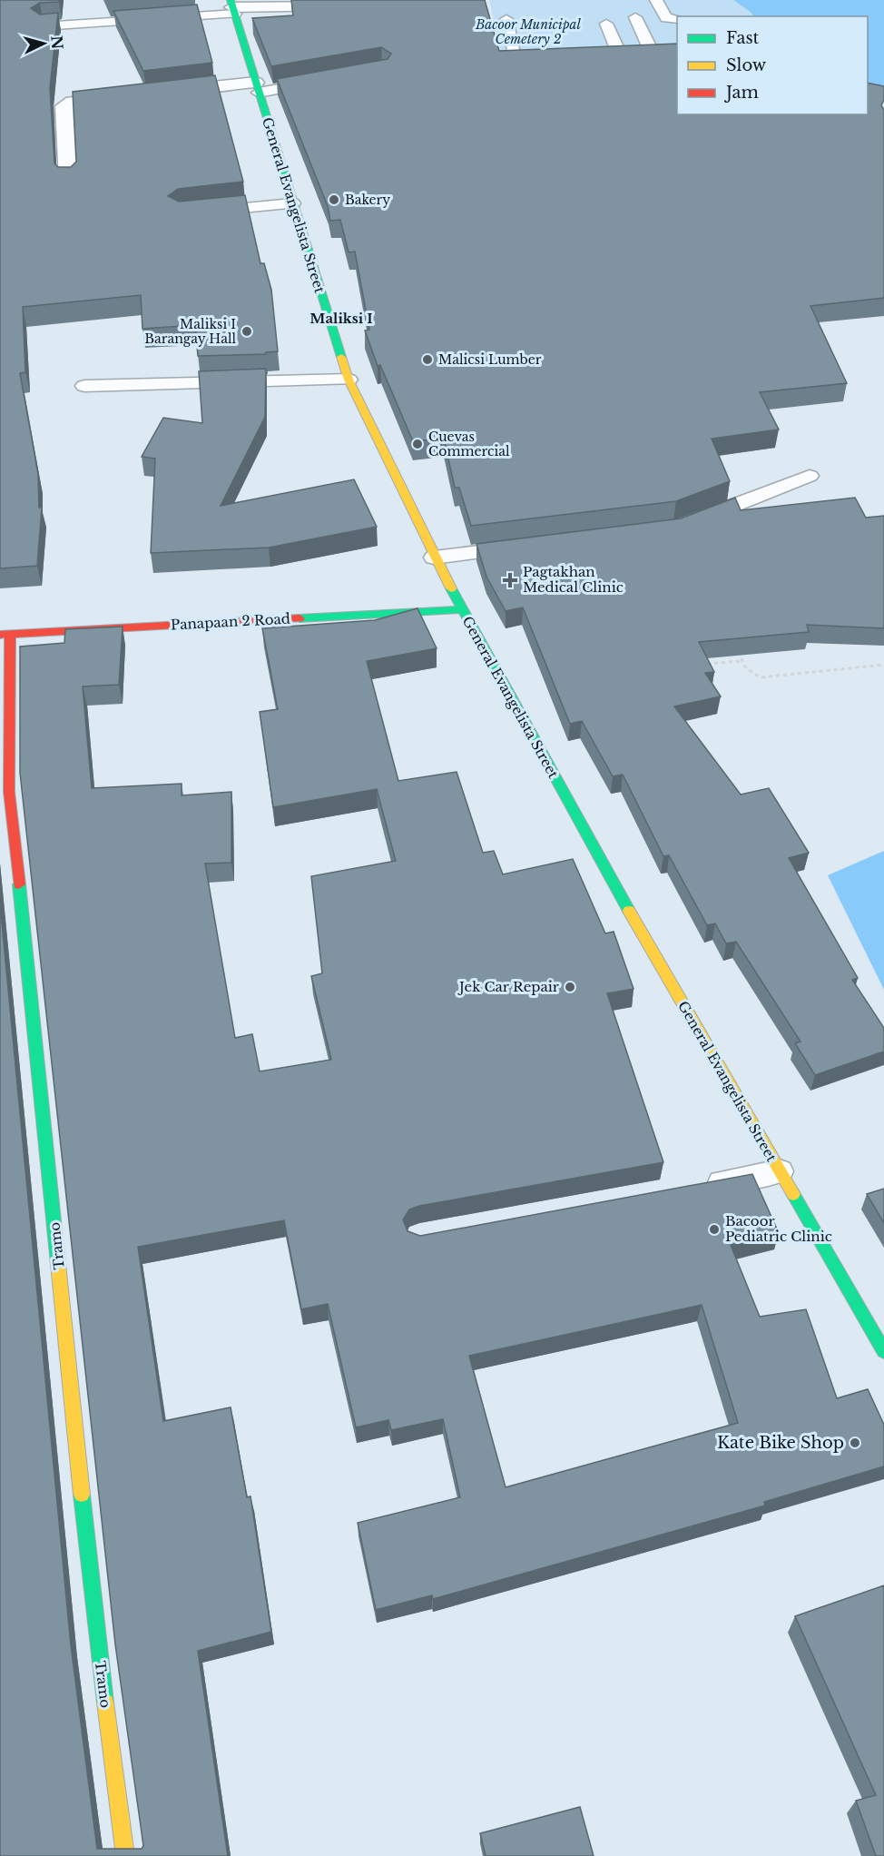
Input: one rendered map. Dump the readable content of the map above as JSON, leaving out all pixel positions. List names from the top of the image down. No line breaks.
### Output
{"streets":{"main road":["General Evangelista Street","Panapaan 2 Road","Tramo"]},"crossings":[["General Evangelista Street","Panapaan 2 Road"],["Panapaan 2 Road","Tramo"]],"districts":["Maliksi I"],"parks":["Bacoor Municipal Cemetery 2"],"places":{"other":["Bakery","Maliksi I Barangay Hall","Malicsi Lumber","Cuevas Commercial","Jek Car Repair","Bacoor Pediatric Clinic","Kate Bike Shop"],"health":["Pagtakhan Medical Clinic"]},"legend":["Fast","Slow","Jam"],"north":"right"}
